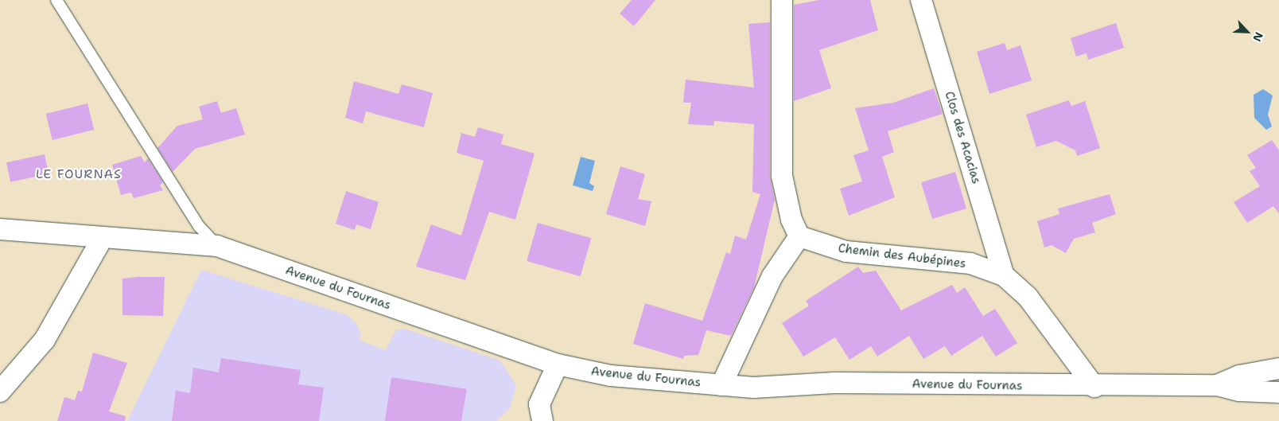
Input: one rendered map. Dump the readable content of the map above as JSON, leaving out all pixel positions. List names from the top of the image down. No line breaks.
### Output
{"streets":{"street":["Clos des Acacias","Chemin des Aubépines","Avenue du Fournas"]},"crossings":[["Clos des Acacias","Chemin des Aubépines"],["Chemin des Aubépines","Avenue du Fournas"]],"districts":["LE FOURNAS"],"north":"bottom right"}
